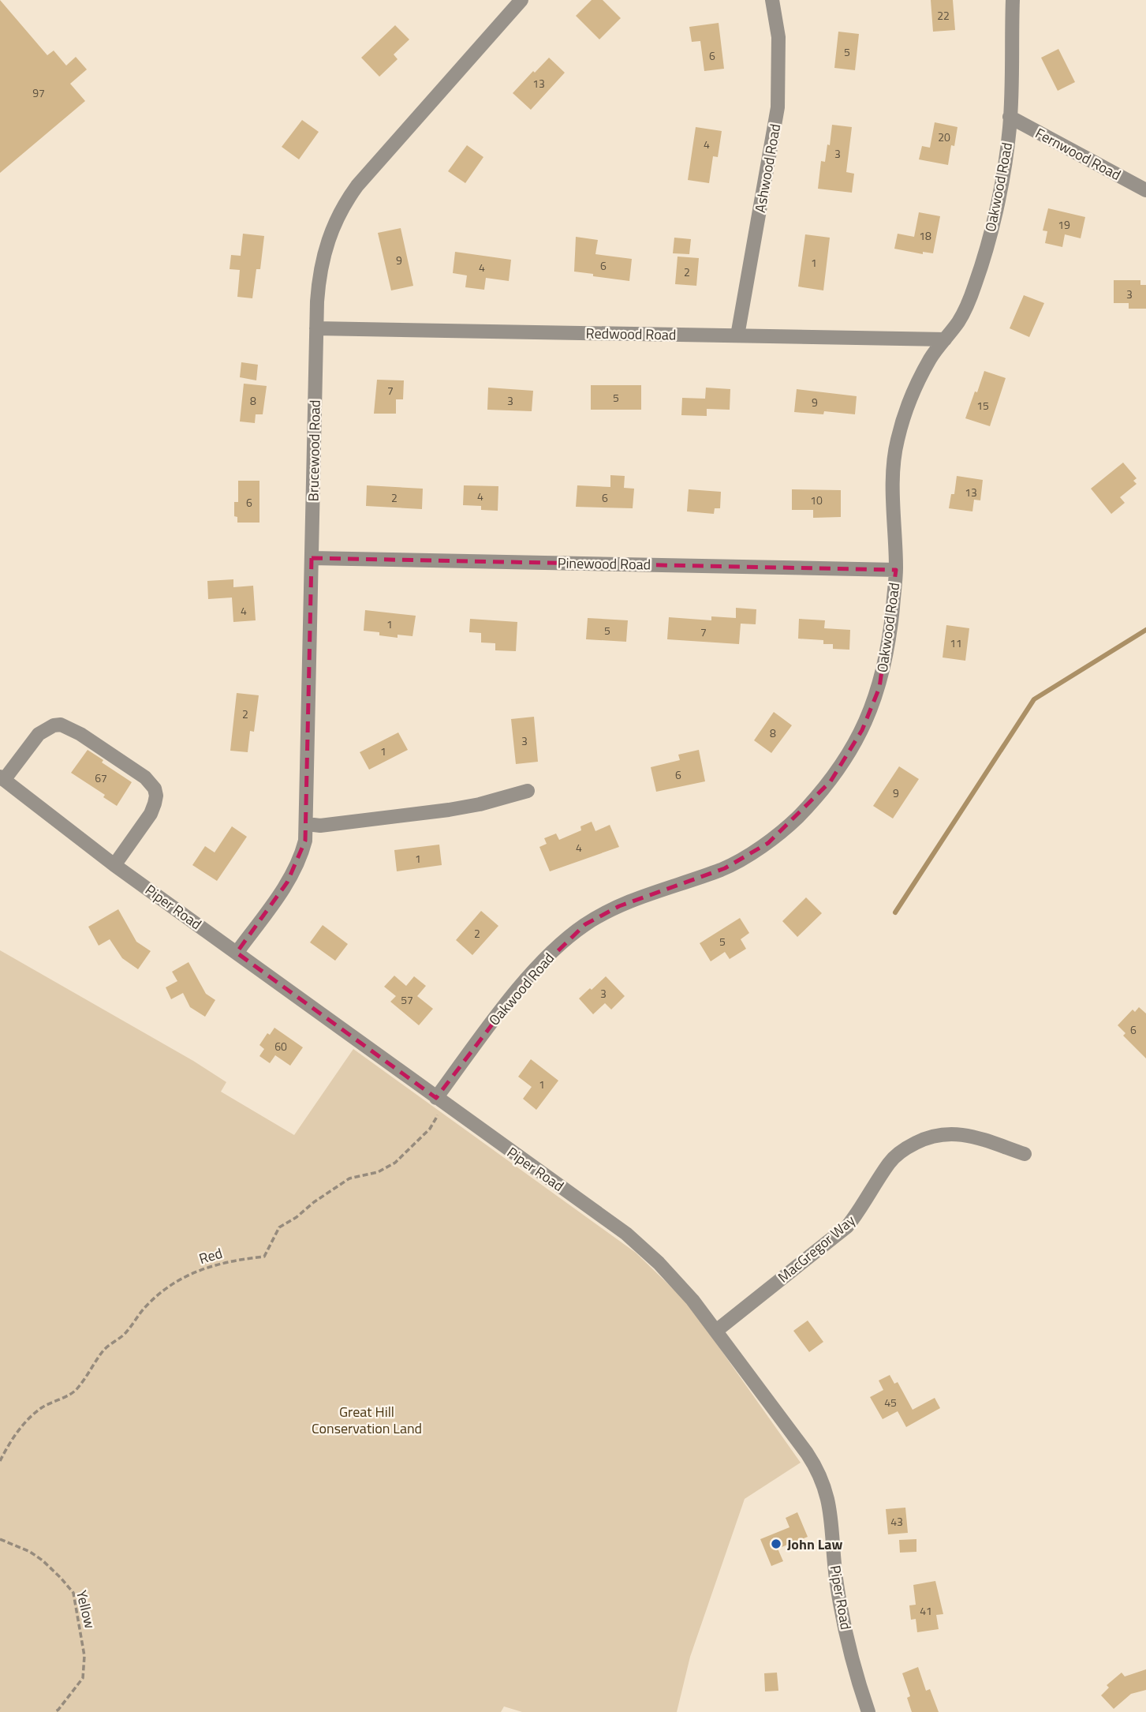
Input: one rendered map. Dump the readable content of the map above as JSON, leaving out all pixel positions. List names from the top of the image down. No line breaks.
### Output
{"streets":{"street":["Fernwood Road","Ashwood Road","Oakwood Road","Redwood Road","Brucewood Road","Pinewood Road","Piper Road","MacGregor Way"],"path":["Red","Yellow"]},"crossings":[["Fernwood Road","Oakwood Road"],["Ashwood Road","Redwood Road"],["Oakwood Road","Redwood Road"],["Oakwood Road","Pinewood Road"],["Oakwood Road","Piper Road"],["Oakwood Road","Red"],["Redwood Road","Brucewood Road"],["Brucewood Road","Pinewood Road"],["Brucewood Road","Piper Road"],["Piper Road","MacGregor Way"],["Piper Road","Red"]],"parks":["Great Hill Conservation Land"],"places":["John Law"],"house_numbers":["22","5","6","13","97","20","4","3","19","18","9","1","6","4","2","3","7","5","8","3","9","15","13","4","2","6","10","6","4","1","5","7","11","2","8","3","1","6","67","9","4","1","2","5","3","57","6","60","1","45","43","41"]}
